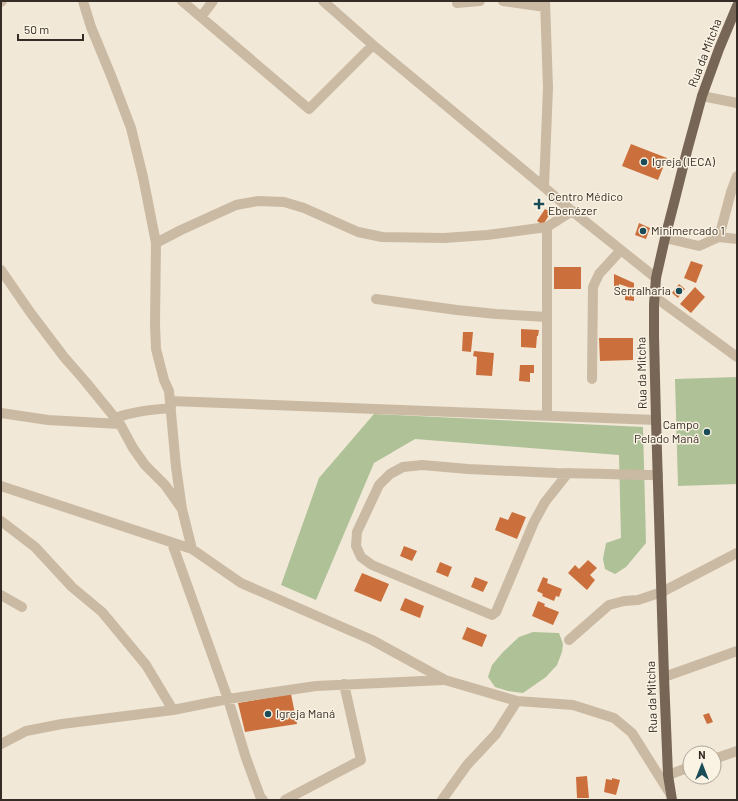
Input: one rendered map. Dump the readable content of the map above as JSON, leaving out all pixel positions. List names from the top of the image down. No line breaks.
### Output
{"streets":{"main road":["Rua da Mitcha"]},"places":{"other":["Igreja (IECA)","Minimercado 1","Serralharia","Campo Pelado Maná","Igreja Maná"],"health":["Centro Médico Ebenézer"]},"scale_bar":"50 m","north":"top"}
